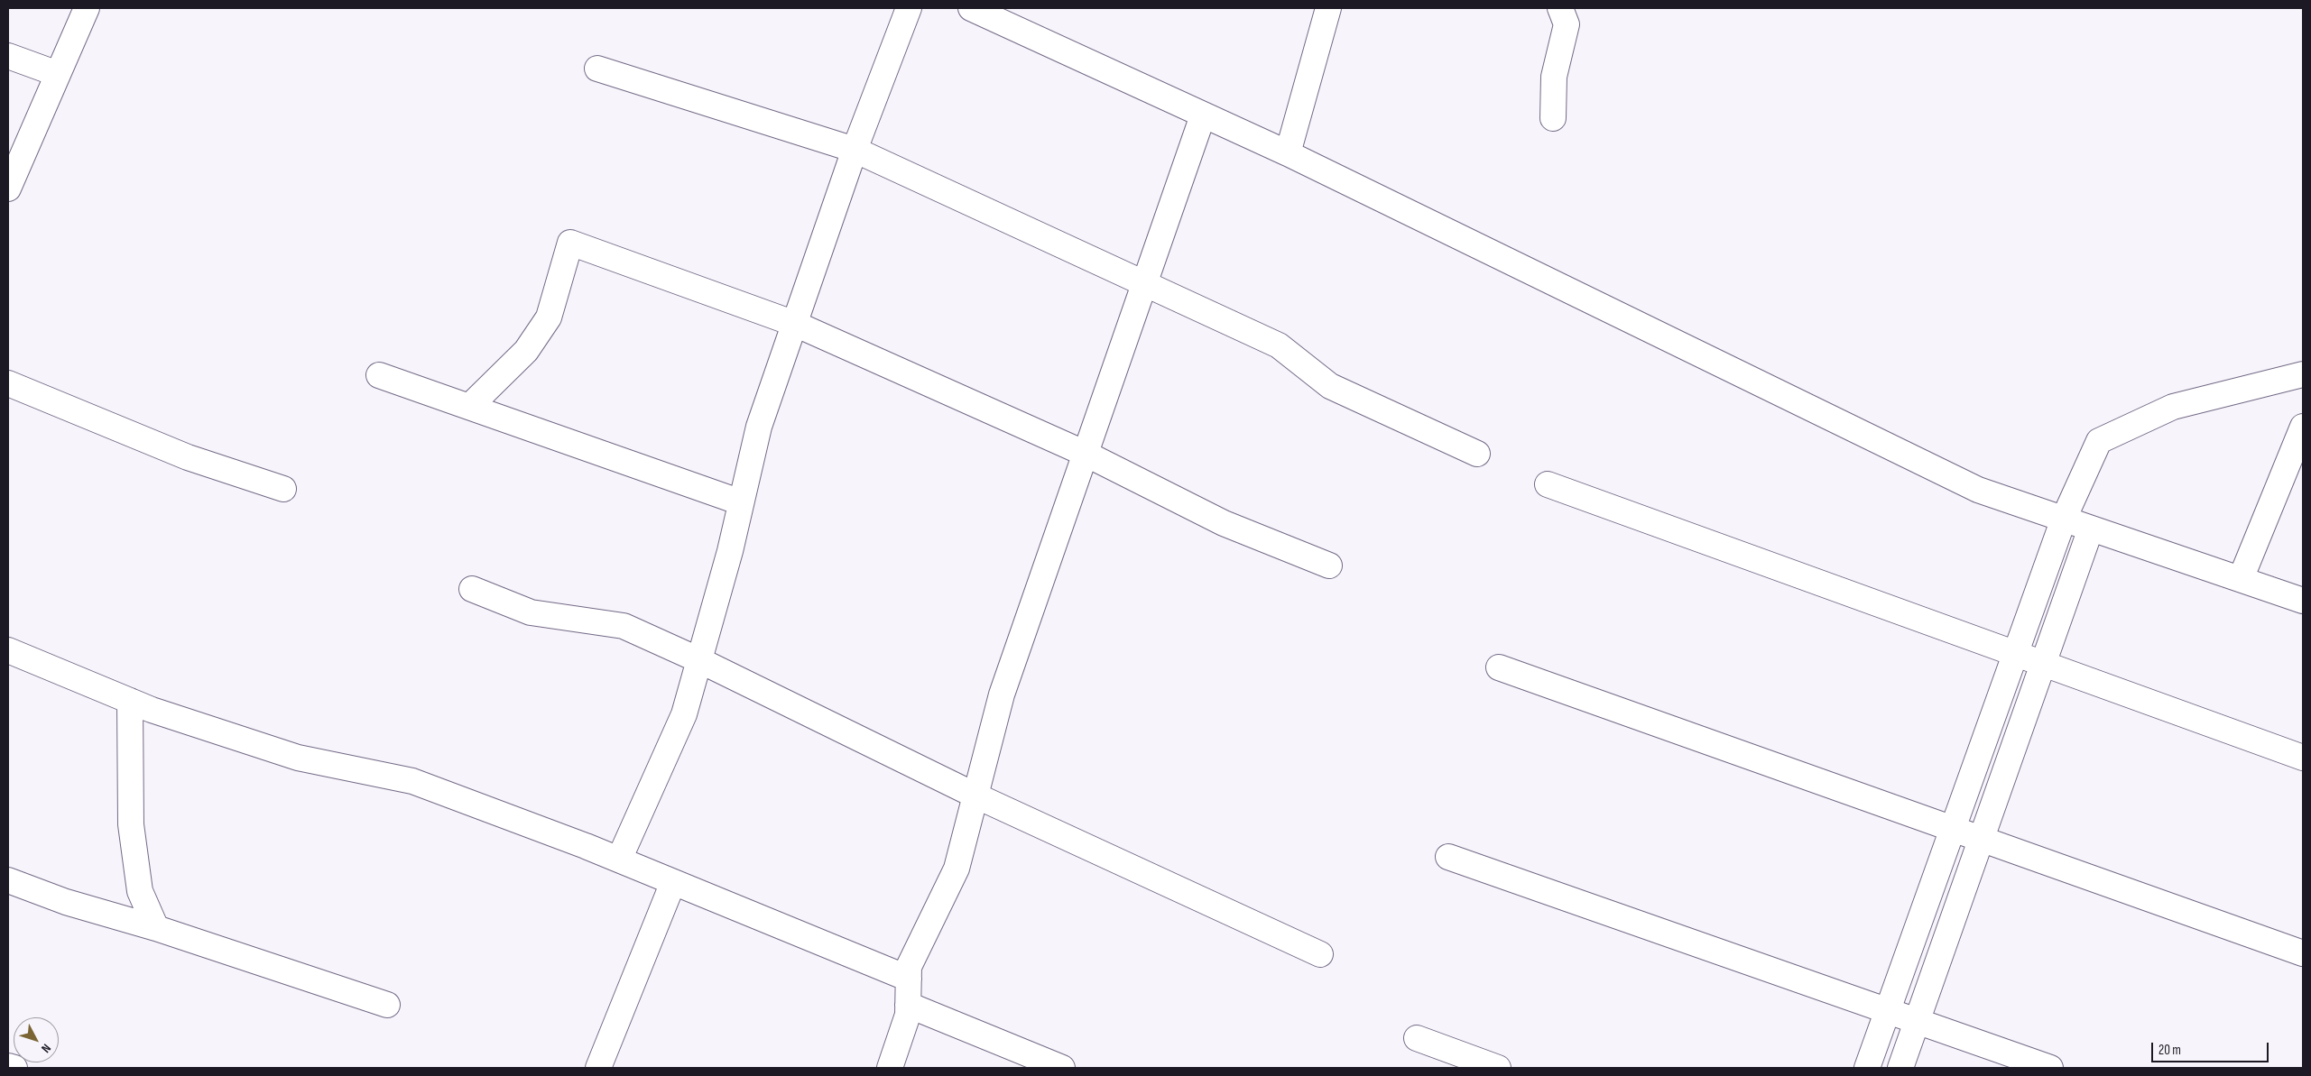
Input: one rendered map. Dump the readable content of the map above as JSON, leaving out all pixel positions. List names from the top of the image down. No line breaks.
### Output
{"scale_bar":"20 m","north":"bottom right"}
